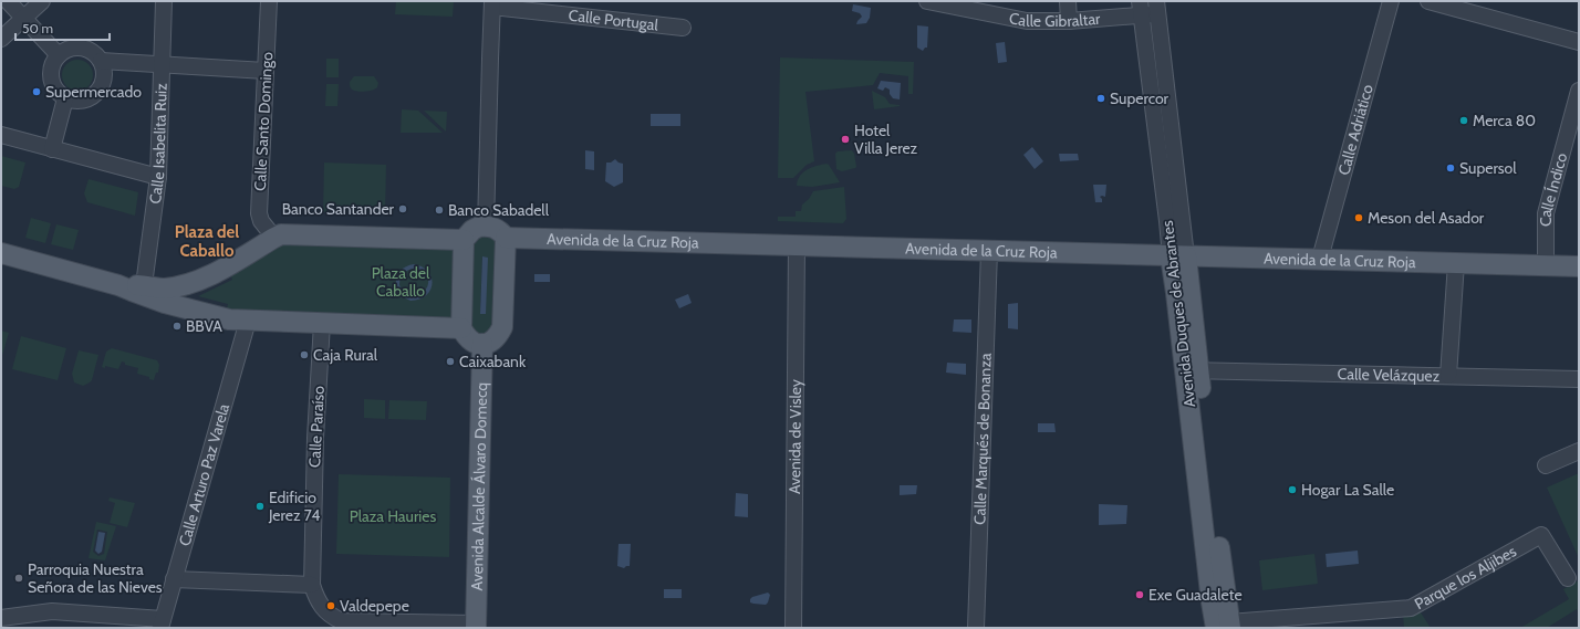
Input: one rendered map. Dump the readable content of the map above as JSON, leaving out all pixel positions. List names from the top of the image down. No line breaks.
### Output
{"streets":{"main road":["Avenida de la Cruz Roja","Avenida Duques de Abrantes","Avenida Alcalde Álvaro Domecq"],"street":["Calle Gibraltar","Calle Portugal","Calle Santo Domingo","Calle Adriático","Calle Isabelita Ruiz","Calle Índico","Calle Velázquez","Calle Paraíso","Avenida de Visley","Calle Marqués de Bonanza","Calle Arturo Paz Varela","Parque los Aljibes"]},"crossings":[["Calle Gibraltar","Avenida Duques de Abrantes"],["Calle Adriático","Avenida de la Cruz Roja"],["Calle Índico","Avenida de la Cruz Roja"],["Avenida de la Cruz Roja","Avenida Duques de Abrantes"],["Avenida de la Cruz Roja","Avenida de Visley"],["Avenida de la Cruz Roja","Calle Marqués de Bonanza"],["Avenida Duques de Abrantes","Calle Velázquez"],["Avenida Duques de Abrantes","Parque los Aljibes"],["Calle Paraíso","Avenida Alcalde Álvaro Domecq"]],"districts":["Plaza del Caballo"],"parks":["Plaza del Caballo","Plaza Hauries"],"places":["Supermercado","Supercor","Merca 80","Hotel Villa Jerez","Supersol","Banco Santander","Banco Sabadell","Meson del Asador","BBVA","Caja Rural","Caixabank","Hogar La Salle","Edificio Jerez 74","Parroquia Nuestra Señora de las Nieves","Exe Guadalete","Valdepepe"],"scale_bar":"50 m"}
